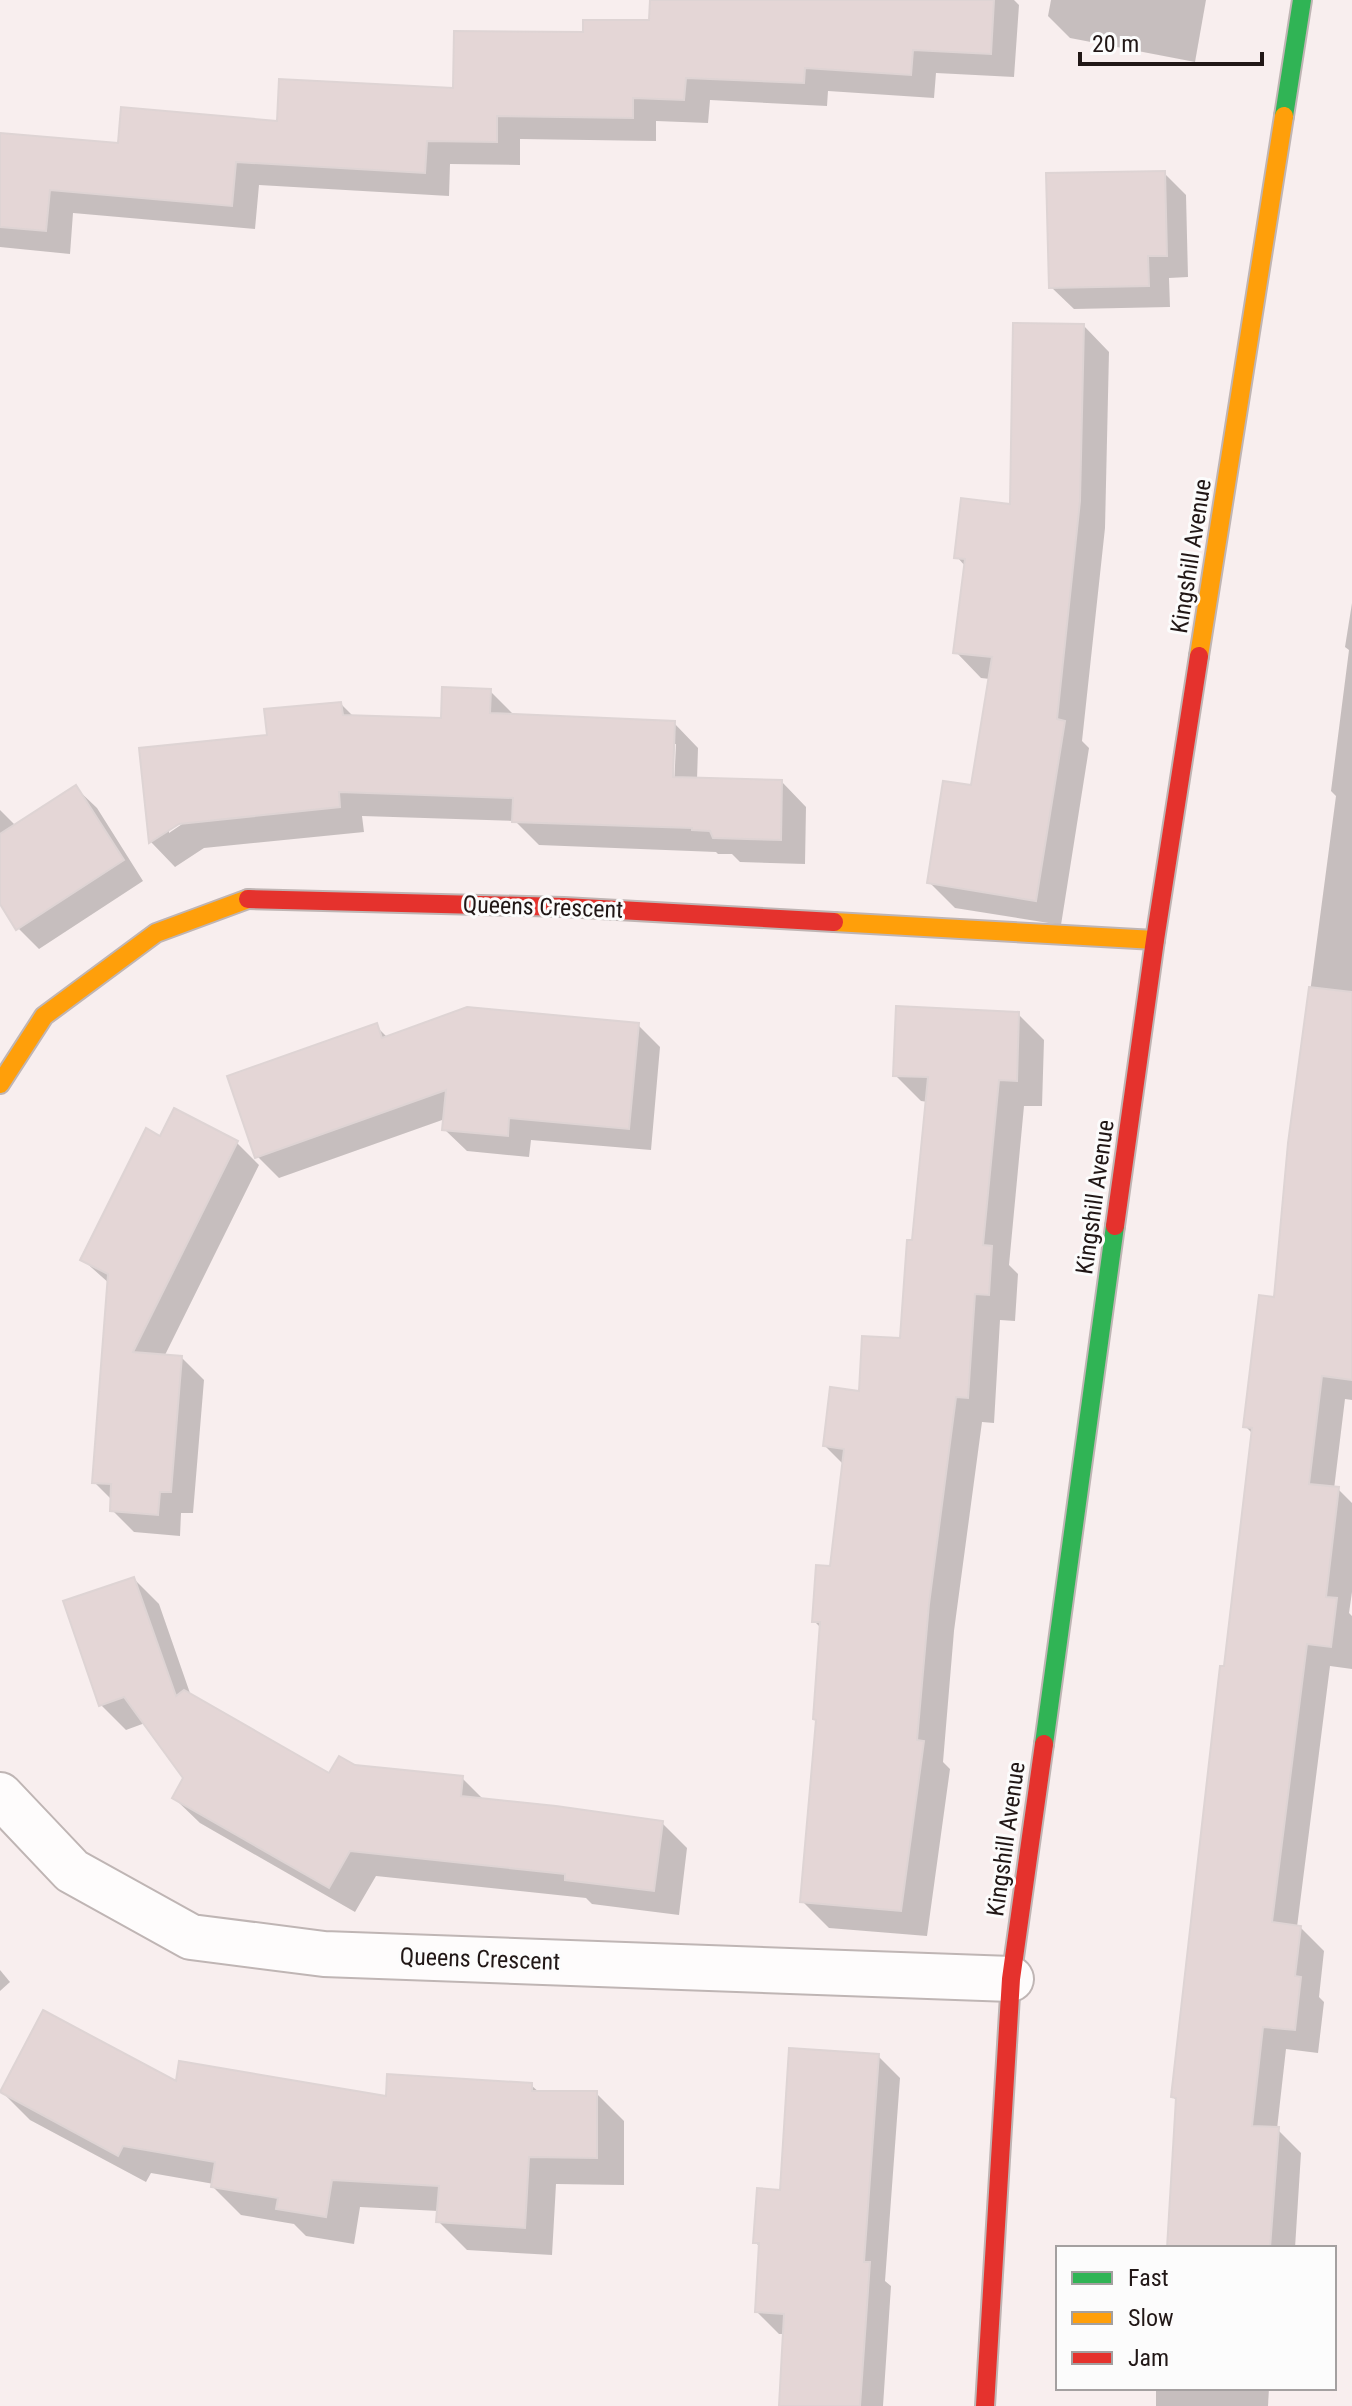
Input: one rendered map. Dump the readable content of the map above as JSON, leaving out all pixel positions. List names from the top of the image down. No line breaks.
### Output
{"streets":{"street":["Kingshill Avenue","Queens Crescent"]},"crossings":[["Kingshill Avenue","Queens Crescent"]],"legend":["Fast","Slow","Jam"],"scale_bar":"20 m"}
